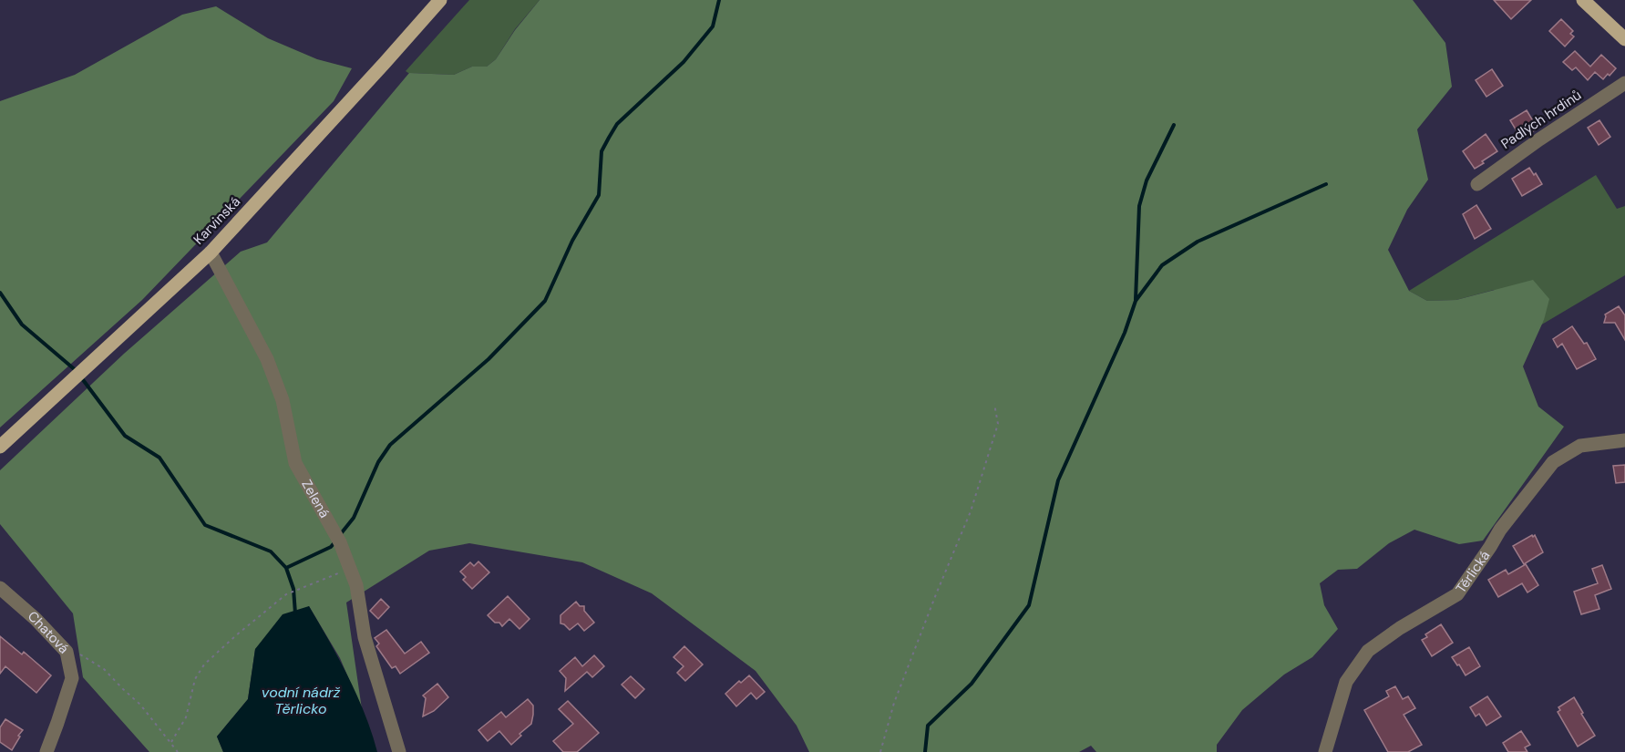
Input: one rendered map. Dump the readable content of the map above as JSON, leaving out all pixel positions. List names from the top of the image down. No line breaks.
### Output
{"streets":{"main road":["Karvinská"],"street":["Padlých hrdinů","Zelená","Těrlická","Chatová"]},"crossings":[["Karvinská","Zelená"]],"water":["vodní nádrž Těrlicko"]}
